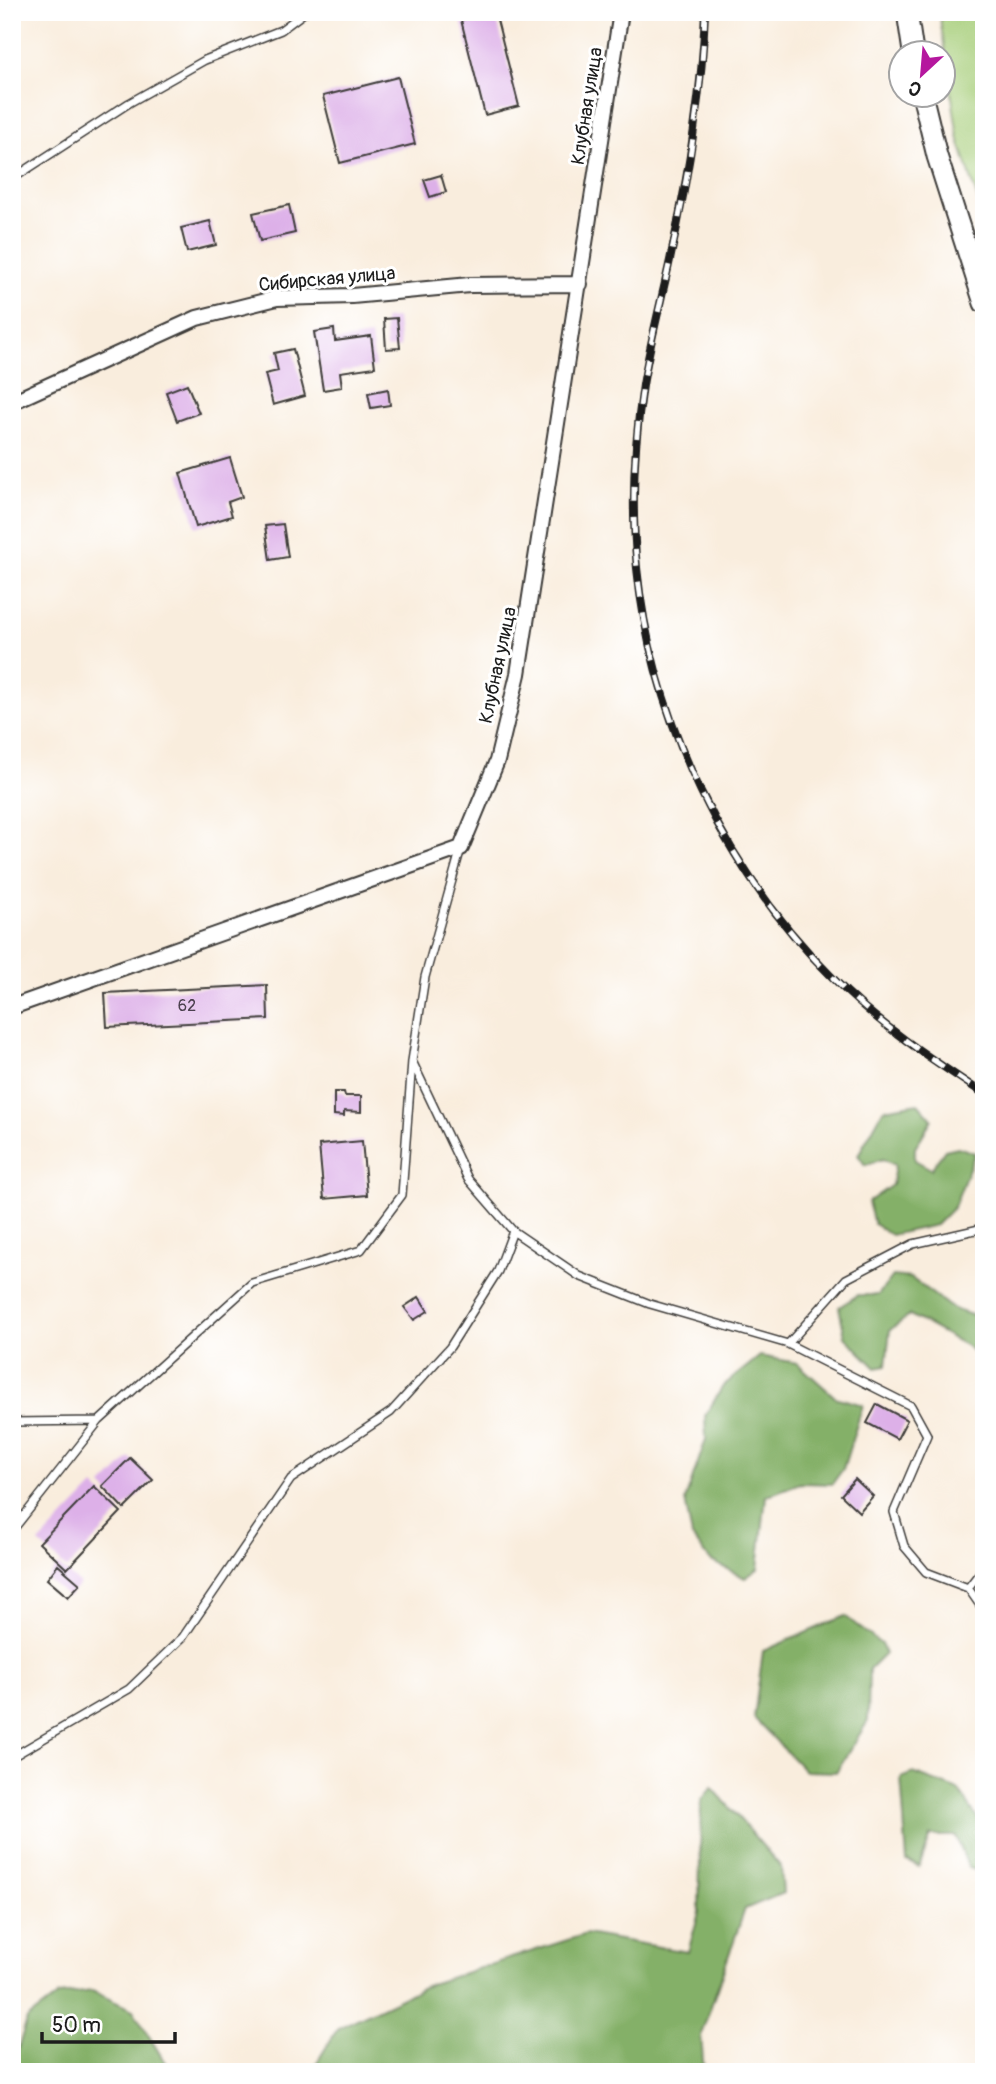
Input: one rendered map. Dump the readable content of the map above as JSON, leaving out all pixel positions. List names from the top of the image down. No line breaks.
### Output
{"streets":{"street":["Клубная улица","Сибирская улица"]},"crossings":[["Клубная улица","Сибирская улица"]],"house_numbers":["62"],"scale_bar":"50 m","north":"bottom left"}
